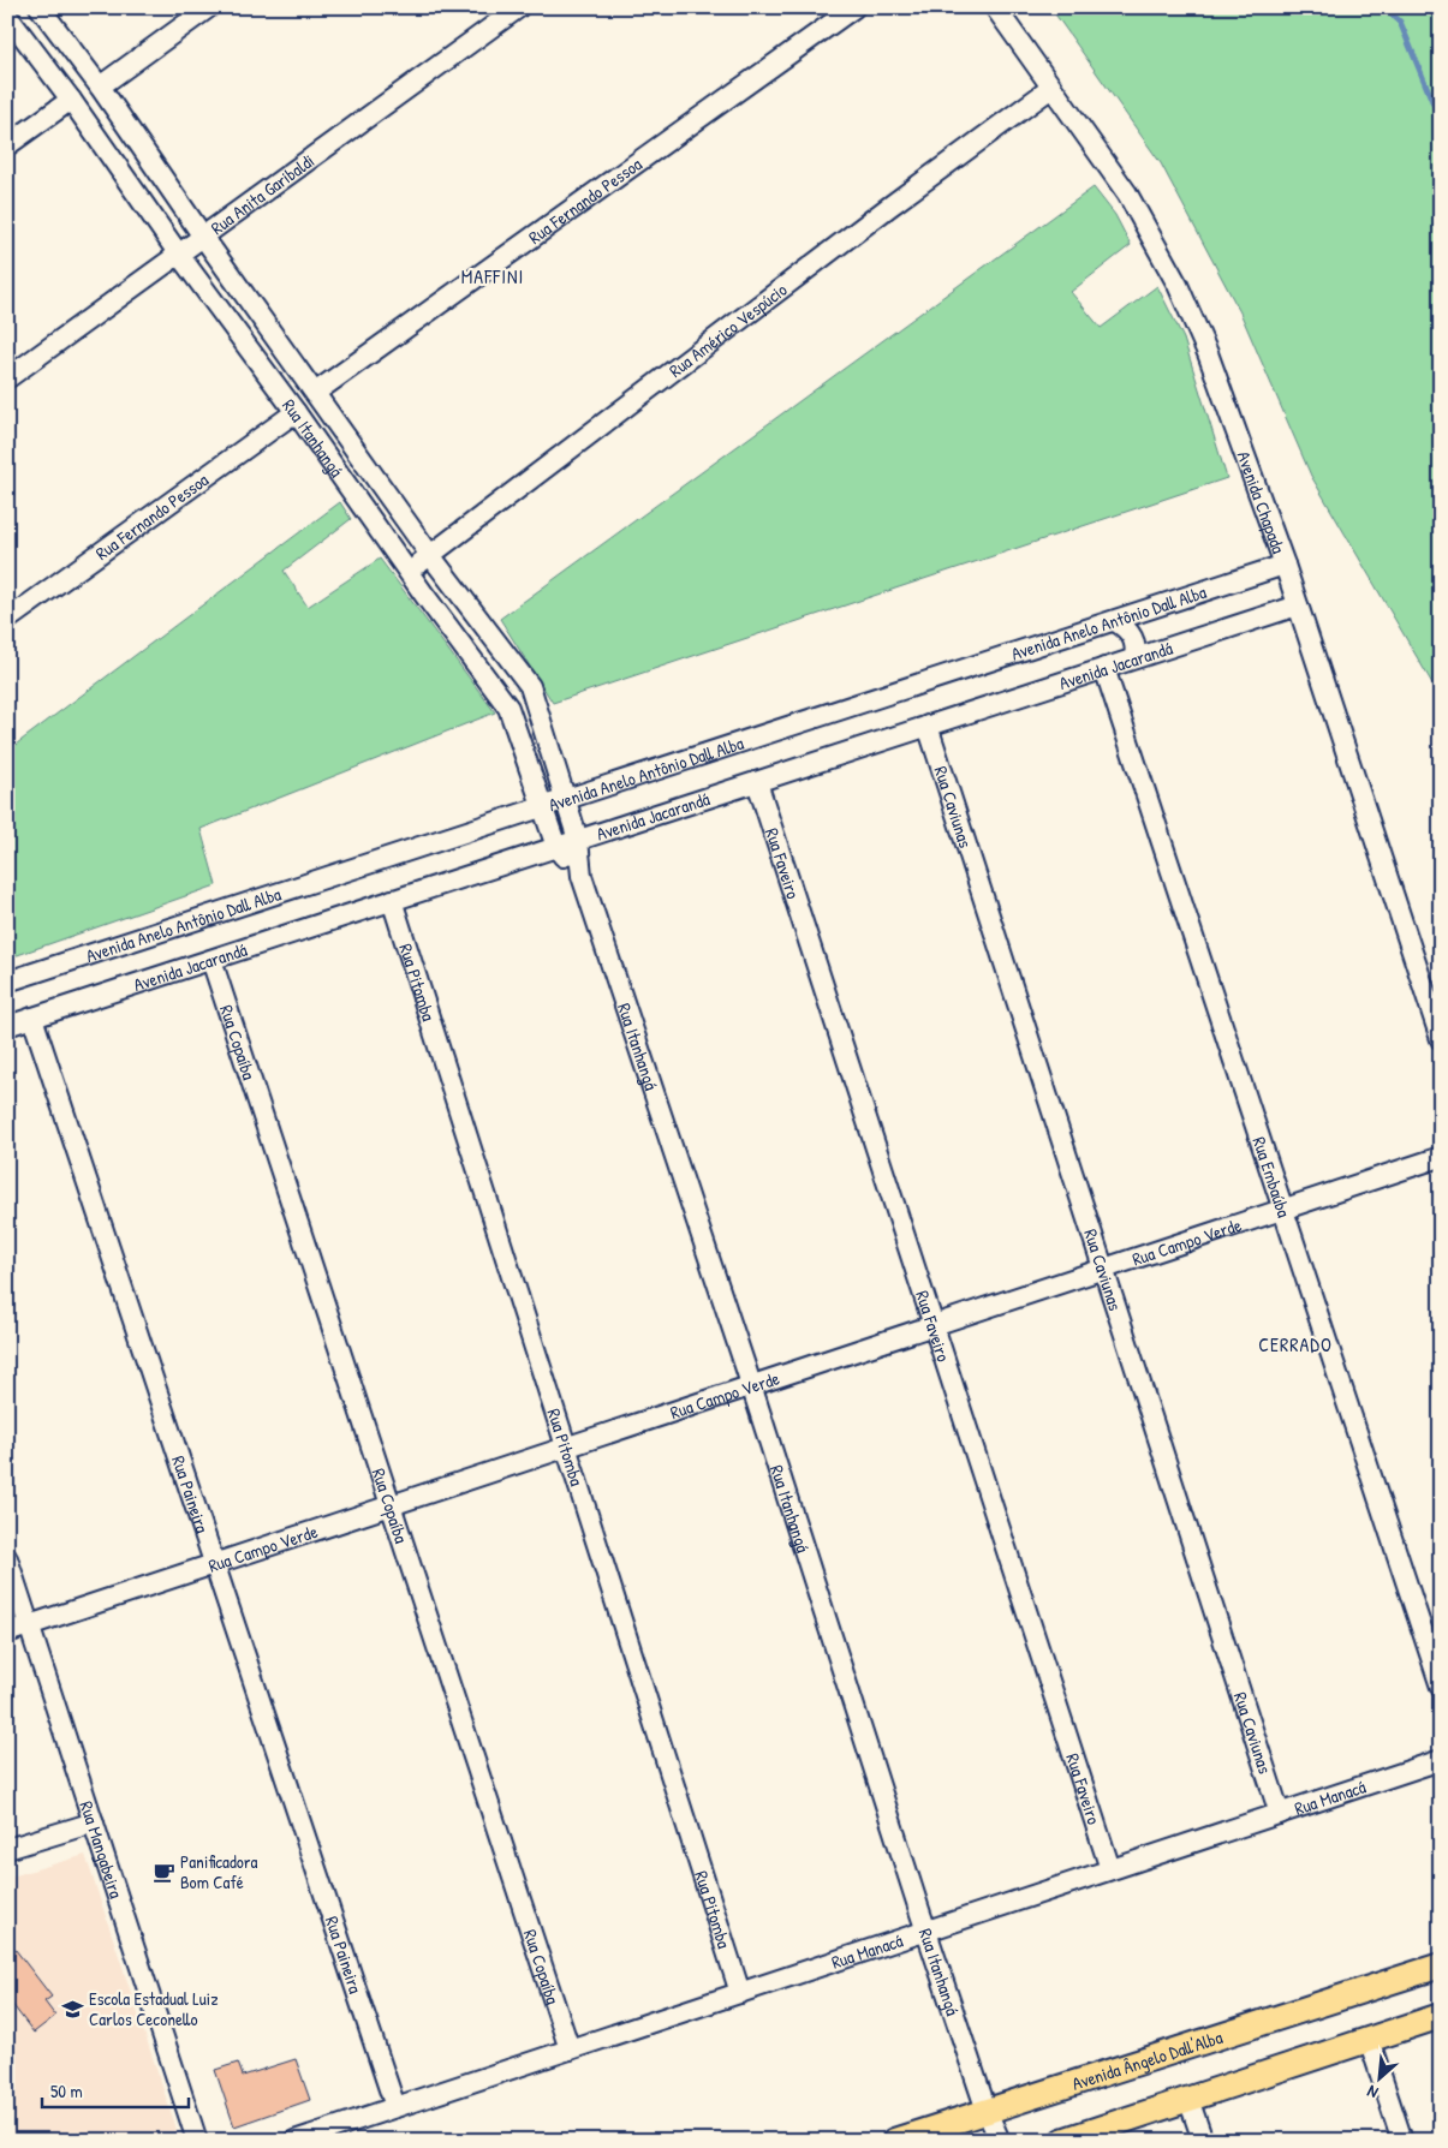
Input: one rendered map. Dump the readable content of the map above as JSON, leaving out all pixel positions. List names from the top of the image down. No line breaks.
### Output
{"streets":{"main road":["Avenida Ângelo Dall'Alba"],"street":["Rua Anita Garibaldi","Rua Fernando Pessoa","Rua Américo Vespúcio","Rua Itanhangá","Avenida Chapada","Avenida Anelo Antônio Dall Alba","Avenida Jacarandá","Rua Caviunas","Rua Faveiro","Rua Pitomba","Rua Copaíba","Rua Embaúba","Rua Campo Verde","Rua Paineira","Rua Manacá","Rua Mangabeira"]},"crossings":[["Rua Anita Garibaldi","Rua Itanhangá"],["Rua Fernando Pessoa","Rua Itanhangá"],["Rua Américo Vespúcio","Rua Itanhangá"],["Rua Américo Vespúcio","Avenida Chapada"],["Rua Itanhangá","Avenida Anelo Antônio Dall Alba"],["Rua Itanhangá","Avenida Jacarandá"],["Rua Itanhangá","Rua Campo Verde"],["Rua Itanhangá","Rua Manacá"],["Rua Itanhangá","Avenida Ângelo Dall'Alba"],["Avenida Chapada","Avenida Anelo Antônio Dall Alba"],["Avenida Chapada","Avenida Jacarandá"],["Avenida Jacarandá","Rua Caviunas"],["Avenida Jacarandá","Rua Faveiro"],["Avenida Jacarandá","Rua Pitomba"],["Avenida Jacarandá","Rua Copaíba"],["Avenida Jacarandá","Rua Embaúba"],["Avenida Jacarandá","Rua Paineira"],["Rua Caviunas","Rua Campo Verde"],["Rua Caviunas","Rua Manacá"],["Rua Faveiro","Rua Campo Verde"],["Rua Faveiro","Rua Manacá"],["Rua Pitomba","Rua Campo Verde"],["Rua Pitomba","Rua Manacá"],["Rua Copaíba","Rua Campo Verde"],["Rua Copaíba","Rua Manacá"],["Rua Embaúba","Rua Campo Verde"],["Rua Campo Verde","Rua Paineira"],["Rua Campo Verde","Rua Mangabeira"],["Rua Paineira","Rua Manacá"]],"districts":["MAFFINI","CERRADO"],"places":{"cafe":["Panificadora Bom Café"],"school or university":["Escola Estadual Luiz Carlos Ceconello"]},"scale_bar":"50 m","north":"bottom left"}
